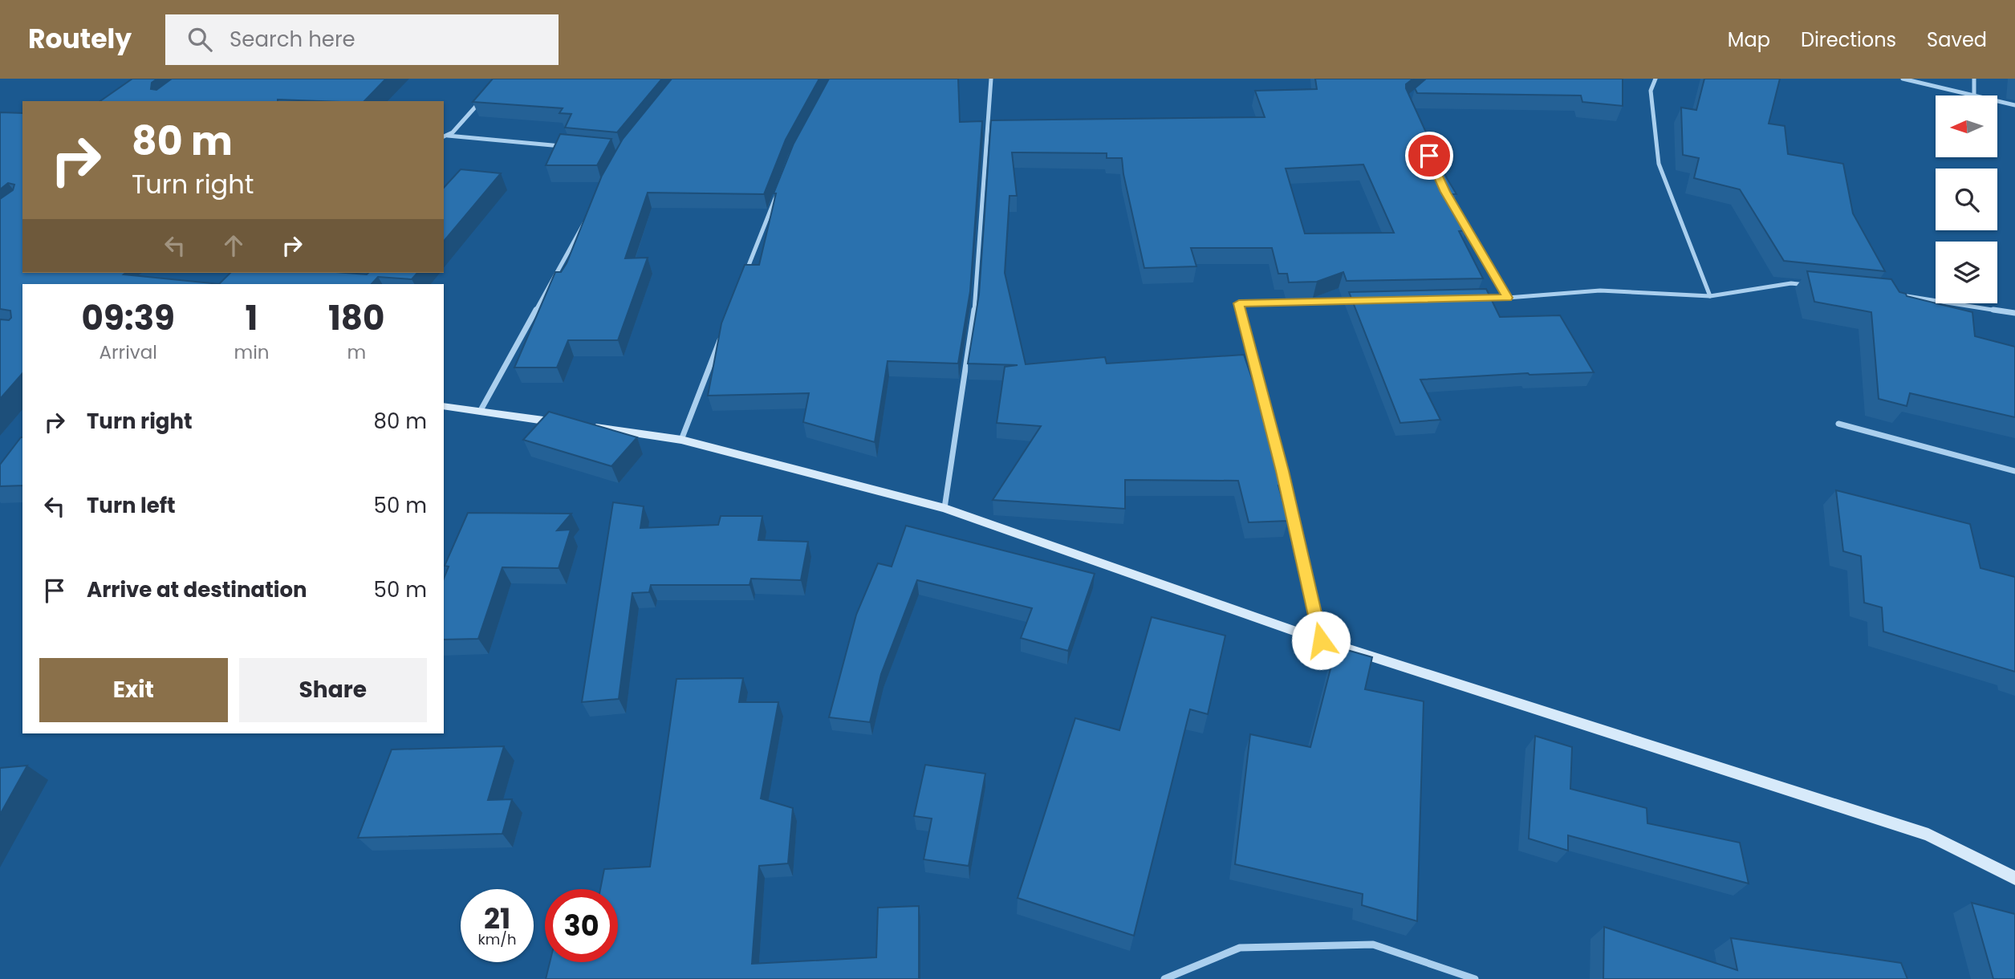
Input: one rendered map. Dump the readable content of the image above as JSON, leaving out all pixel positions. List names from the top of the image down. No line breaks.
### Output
{"north":"left","page":{"header":"Routely","search":"Search here","nav":["Map","Directions","Saved"],"turn":["80 m","Turn right"],"eta":["09:39","Arrival","1","min","180","m"],"list":[{"name":"Turn right","value":"80 m"},{"name":"Turn left","value":"50 m"},{"name":"Arrive at destination","value":"50 m"}],"buttons":["Exit","Share"],"speed":"21 km/h","limit":"30"}}
